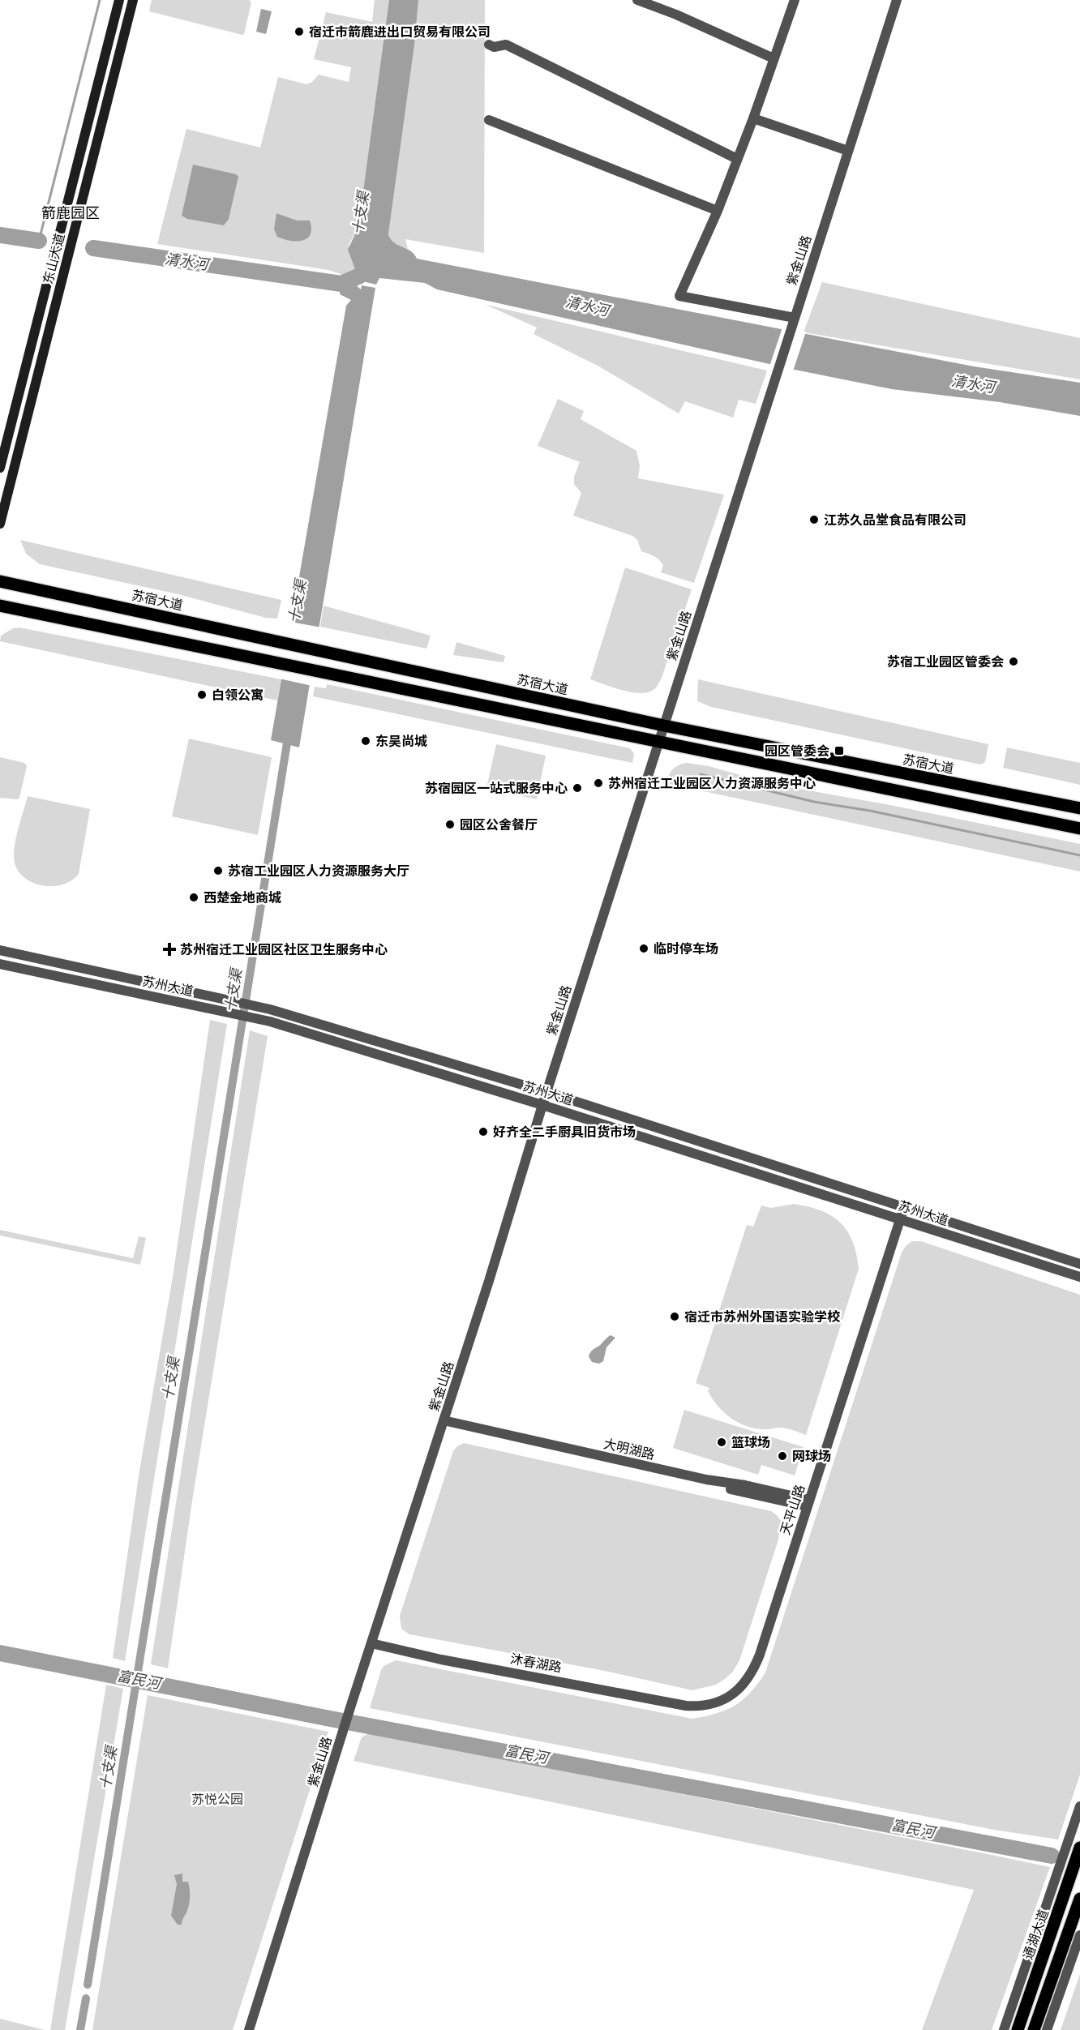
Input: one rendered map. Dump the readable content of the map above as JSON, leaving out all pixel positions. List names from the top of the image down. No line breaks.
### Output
{"streets":{"main road":["东山大道","苏宿大道","通湖大道"],"street":["紫金山路","苏州大道","大明湖路","天平山路","沐春湖路"]},"crossings":[["紫金山路","苏宿大道"],["紫金山路","苏州大道"],["紫金山路","大明湖路"],["紫金山路","沐春湖路"],["苏州大道","天平山路"],["大明湖路","天平山路"],["天平山路","沐春湖路"]],"districts":["箭鹿园区"],"water":["十支渠","清水河","富民河"],"parks":["苏悦公园"],"places":{"other":["宿迁市箭鹿进出口贸易有限公司","江苏久品堂食品有限公司","苏宿工业园区管委会","白领公寓","东吴尚城","苏州宿迁工业园区人力资源服务中心","苏宿园区一站式服务中心","园区公舍餐厅","苏宿工业园区人力资源服务大厅","西楚金地商城","临时停车场","好齐全二手厨具旧货市场","宿迁市苏州外国语实验学校","篮球场","网球场"],"transit":["园区管委会"],"health":["苏州宿迁工业园区社区卫生服务中心"]}}
